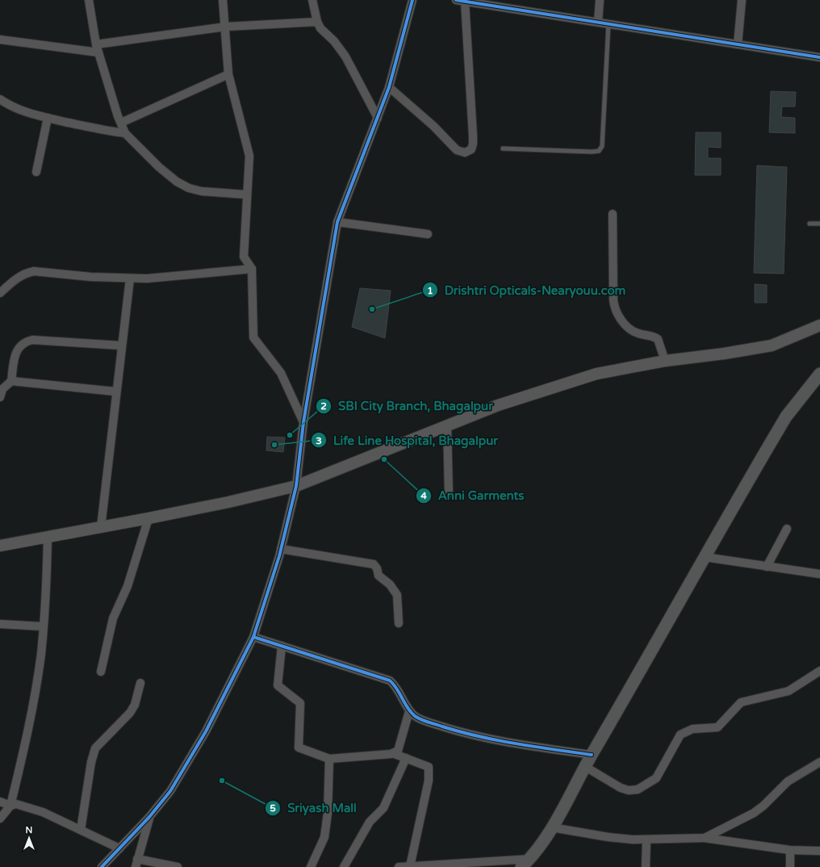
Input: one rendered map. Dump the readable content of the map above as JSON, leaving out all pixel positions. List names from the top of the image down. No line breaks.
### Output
{"places":["Drishtri Opticals-Nearyouu.com","SBI City Branch, Bhagalpur","Life Line Hospital, Bhagalpur","Anni Garments","Sriyash Mall"],"north":"top"}
